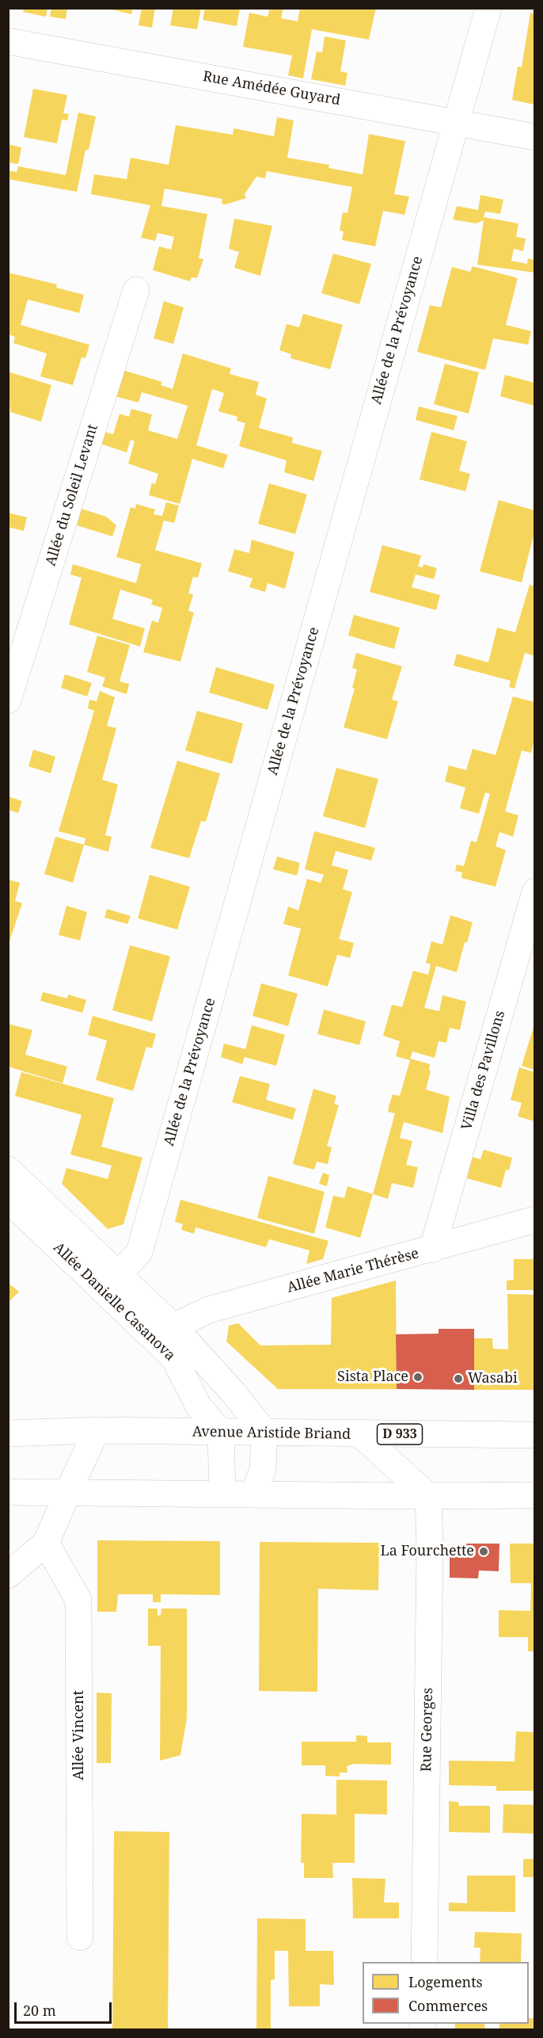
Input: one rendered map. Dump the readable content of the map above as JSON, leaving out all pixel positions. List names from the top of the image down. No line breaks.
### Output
{"streets":{"street":["Rue Amédée Guyard","Allée de la Prévoyance","Allée du Soleil Levant","Villa des Pavillons","Allée Marie Thérèse","Allée Danielle Casanova","Avenue Aristide Briand","D 933","Rue Georges","Allée Vincent"]},"crossings":[["Rue Amédée Guyard","Allée de la Prévoyance"],["Allée de la Prévoyance","Allée Danielle Casanova"],["Villa des Pavillons","Allée Marie Thérèse"],["Allée Marie Thérèse","Allée Danielle Casanova"],["Allée Danielle Casanova","Avenue Aristide Briand"]],"places":["Sista Place","Wasabi","La Fourchette"],"legend":["Logements","Commerces"],"scale_bar":"20 m"}
